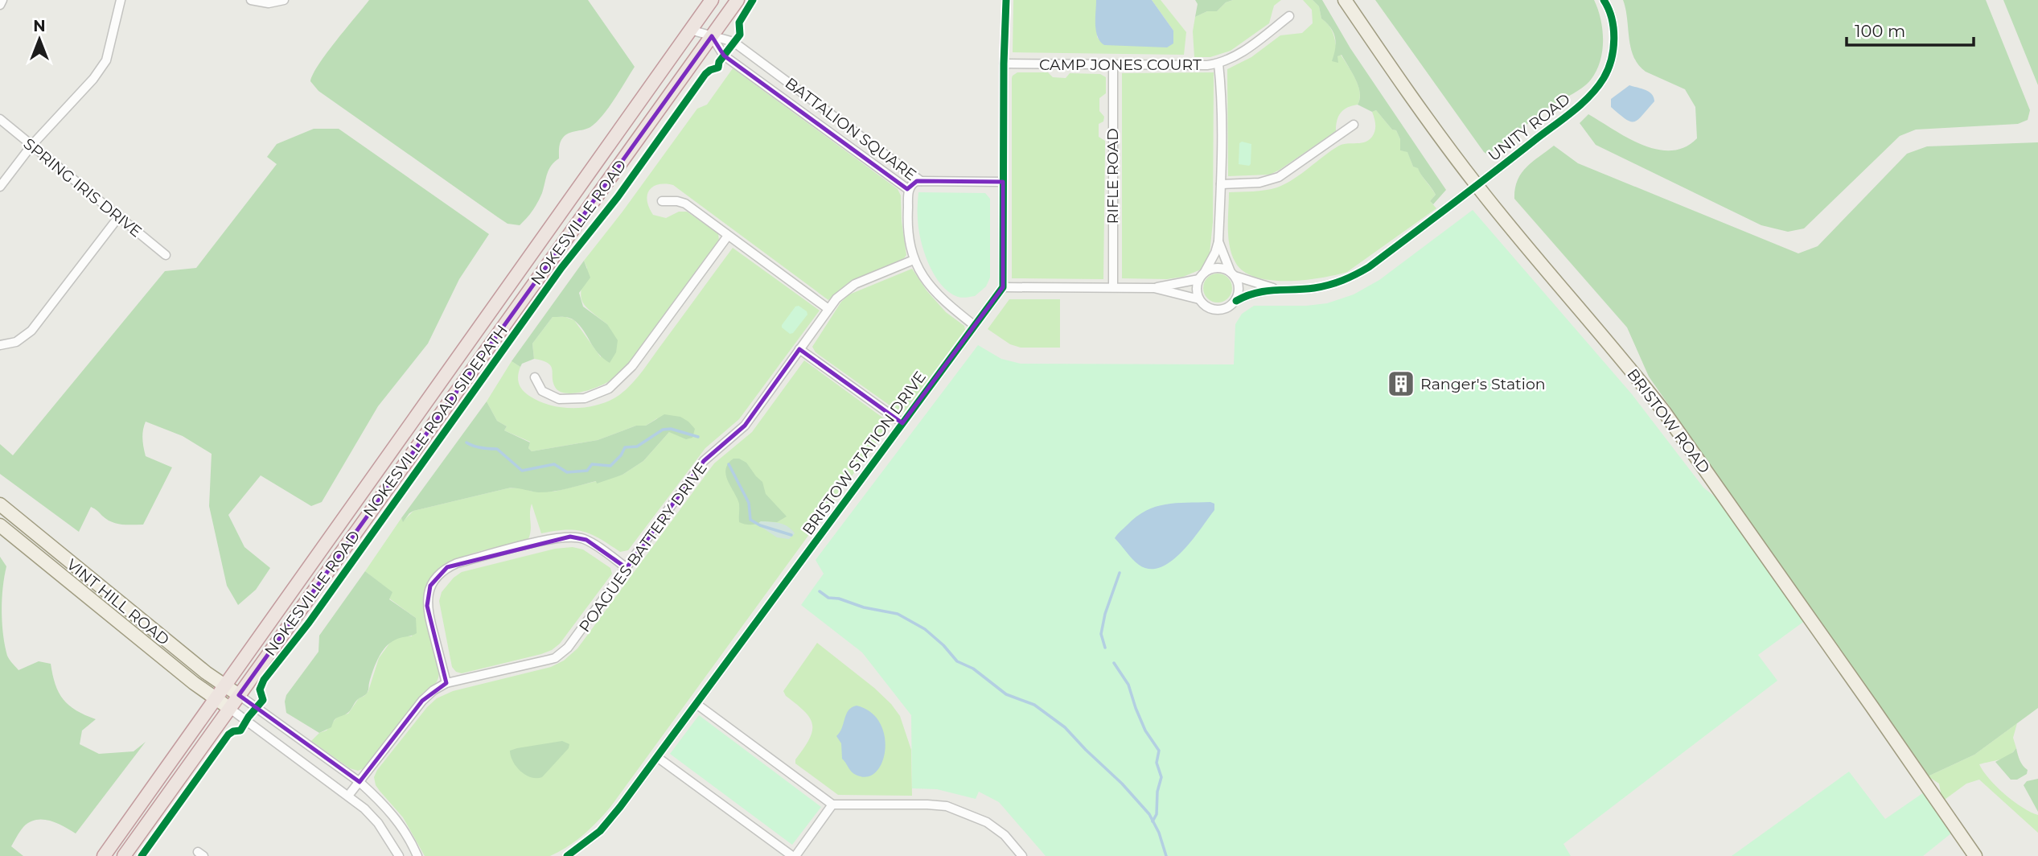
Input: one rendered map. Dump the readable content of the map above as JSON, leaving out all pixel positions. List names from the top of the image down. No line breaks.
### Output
{"streets":{"highway":["NOKESVILLE ROAD"],"main road":["BRISTOW ROAD","VINT HILL ROAD"],"street":["CAMP JONES COURT","UNITY ROAD","BATTALION SQUARE","RIFLE ROAD","SPRING IRIS DRIVE","BRISTOW STATION DRIVE","POAGUES BATTERY DRIVE"],"cycle path":["NOKESVILLE ROAD SIDEPATH"]},"crossings":[["CAMP JONES COURT","RIFLE ROAD"],["UNITY ROAD","BRISTOW ROAD"],["BATTALION SQUARE","NOKESVILLE ROAD"],["NOKESVILLE ROAD","VINT HILL ROAD"]],"places":{"building":["Ranger's Station"]},"scale_bar":"100 m","north":"top"}
